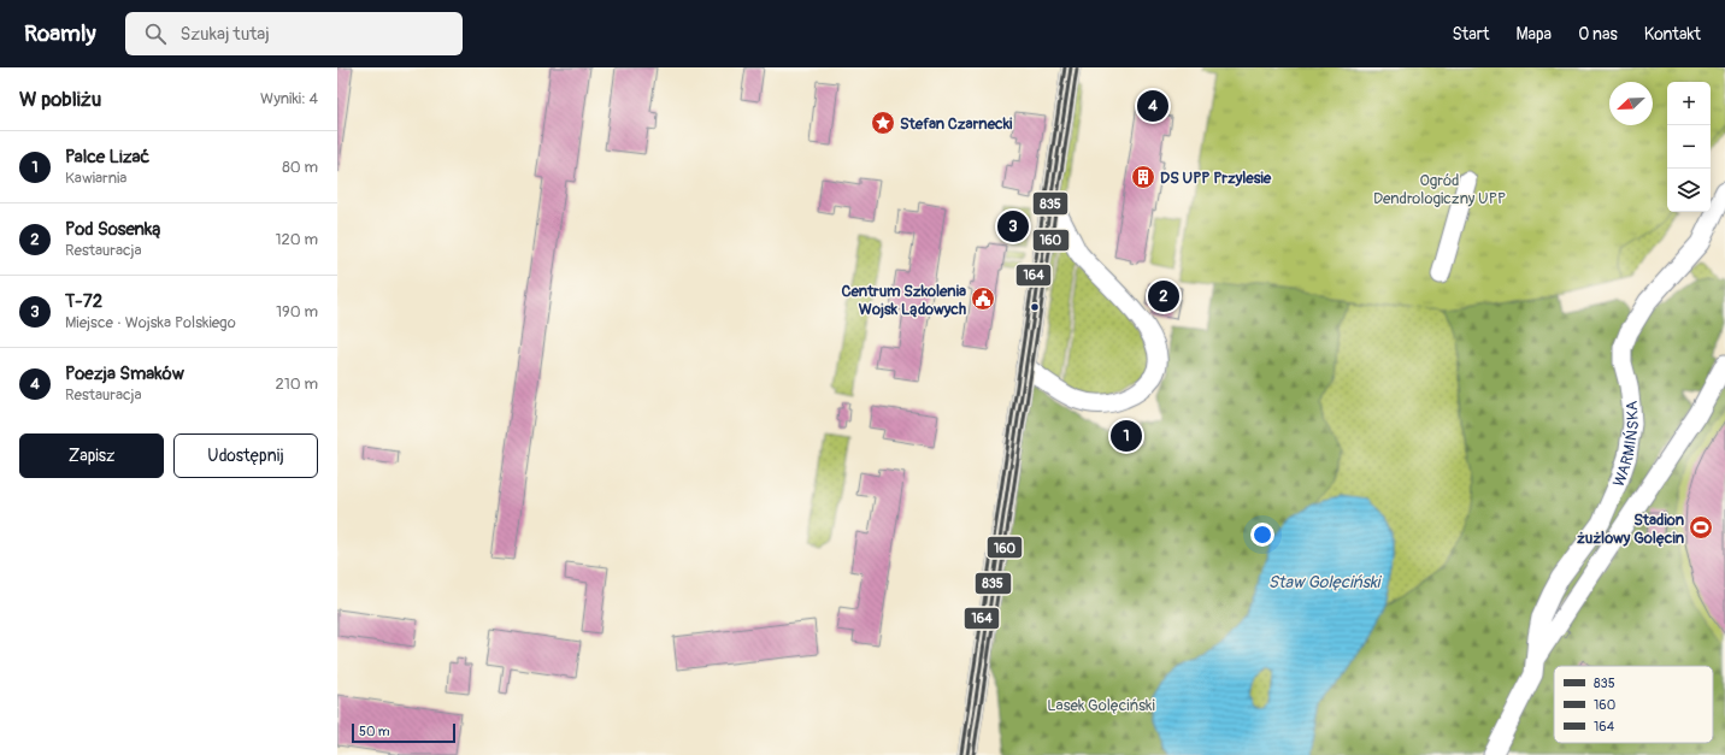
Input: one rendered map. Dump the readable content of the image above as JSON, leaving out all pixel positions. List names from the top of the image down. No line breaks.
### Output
{"streets":{"street":["WARMIŃSKA"]},"water":["Staw Golęciński"],"parks":["Ogród Dendrologiczny UPP","Lasek Golęciński"],"places":{"place":["Stefan Czarnecki"],"building":["DS UPP Przylesie"],"public building":["Centrum Szkolenia Wojsk Lądowych"],"sports":["Stadion żużlowy Golęcin"]},"lines":["transit line 835","transit line 164","transit line 160"],"legend":["835","160","164"],"scale_bar":"50 m","north":"bottom left","page":{"header":"Roamly","search":"Szukaj tutaj","nav":["Start","Mapa","O nas","Kontakt"],"heading":["W pobliżu","Wyniki: 4"],"map_buttons":["+","−"],"pins":["4","3","2","1"],"list":[{"mark":"1","name":"Palce Lizać","note":"Kawiarnia","value":"80 m"},{"mark":"2","name":"Pod Sosenką","note":"Restauracja","value":"120 m"},{"mark":"3","name":"T-72","note":"Miejsce · Wojska Polskiego","value":"190 m"},{"mark":"4","name":"Poezja Smaków","note":"Restauracja","value":"210 m"}],"buttons":["Zapisz","Udostępnij"],"scale":"50 m"}}
